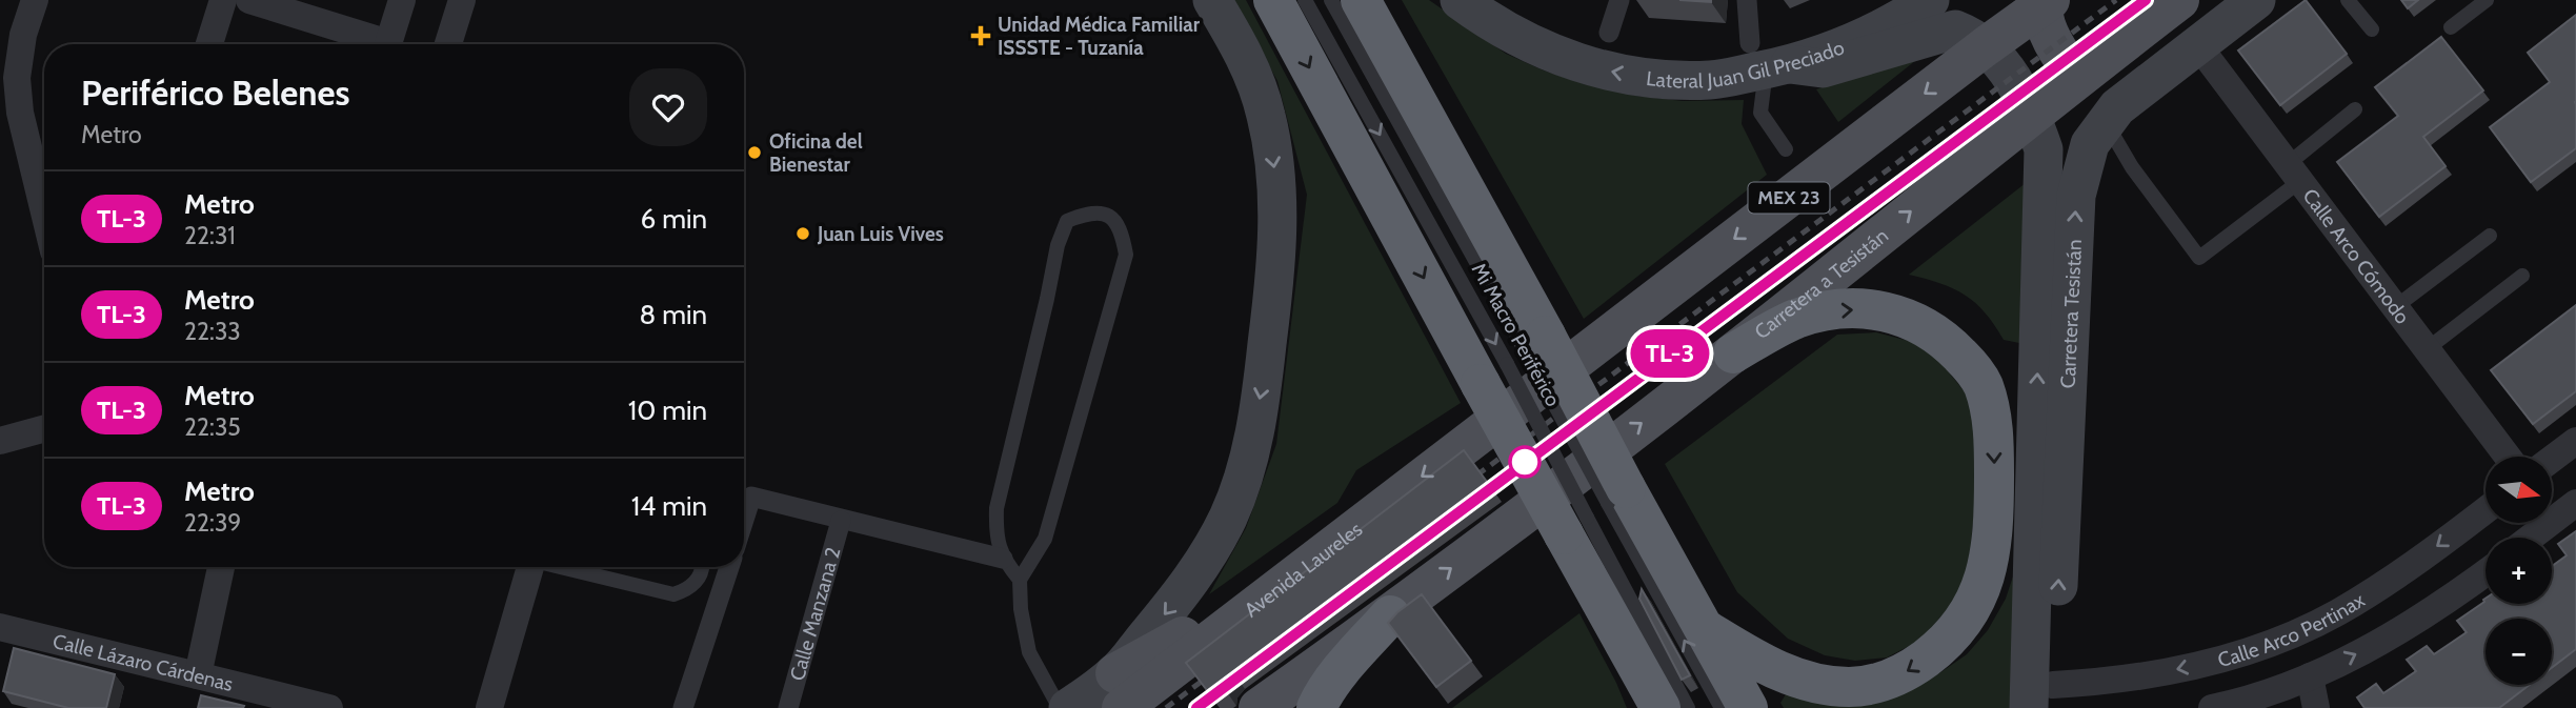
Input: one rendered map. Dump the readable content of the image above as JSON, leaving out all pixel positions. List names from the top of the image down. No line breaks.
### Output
{"streets":{"main road":["Lateral Juan Gil Preciado","MEX 23","Carretera a Tesistán","Carretera Tesistán","Avenida Laureles"],"street":["Calle Arco Cómodo","Calle Manzana 2","Calle Arco Pertinax","Calle Lázaro Cárdenas"],"lane":["Mi Macro Periférico"]},"crossings":[["MEX 23","Avenida Laureles"],["Calle Arco Cómodo","Carretera Tesistán"],["Carretera Tesistán","Calle Arco Pertinax"]],"one_way":["Lateral Juan Gil Preciado","Carretera a Tesistán","Avenida Laureles"],"places":{"health":["Unidad Médica Familiar ISSSTE - Tuzanía"],"other":["Oficina del Bienestar","Juan Luis Vives"]},"lines":["metro line TL-3"],"north":"right","page":{"on_map":"TL-3","heading":["Periférico Belenes","Metro"],"list":[{"mark":"TL-3","name":"Metro","note":"22:31","value":"6 min"},{"mark":"TL-3","name":"Metro","note":"22:33","value":"8 min"},{"mark":"TL-3","name":"Metro","note":"22:35","value":"10 min"},{"mark":"TL-3","name":"Metro","note":"22:39","value":"14 min"}],"map_buttons":["+","−"]}}
